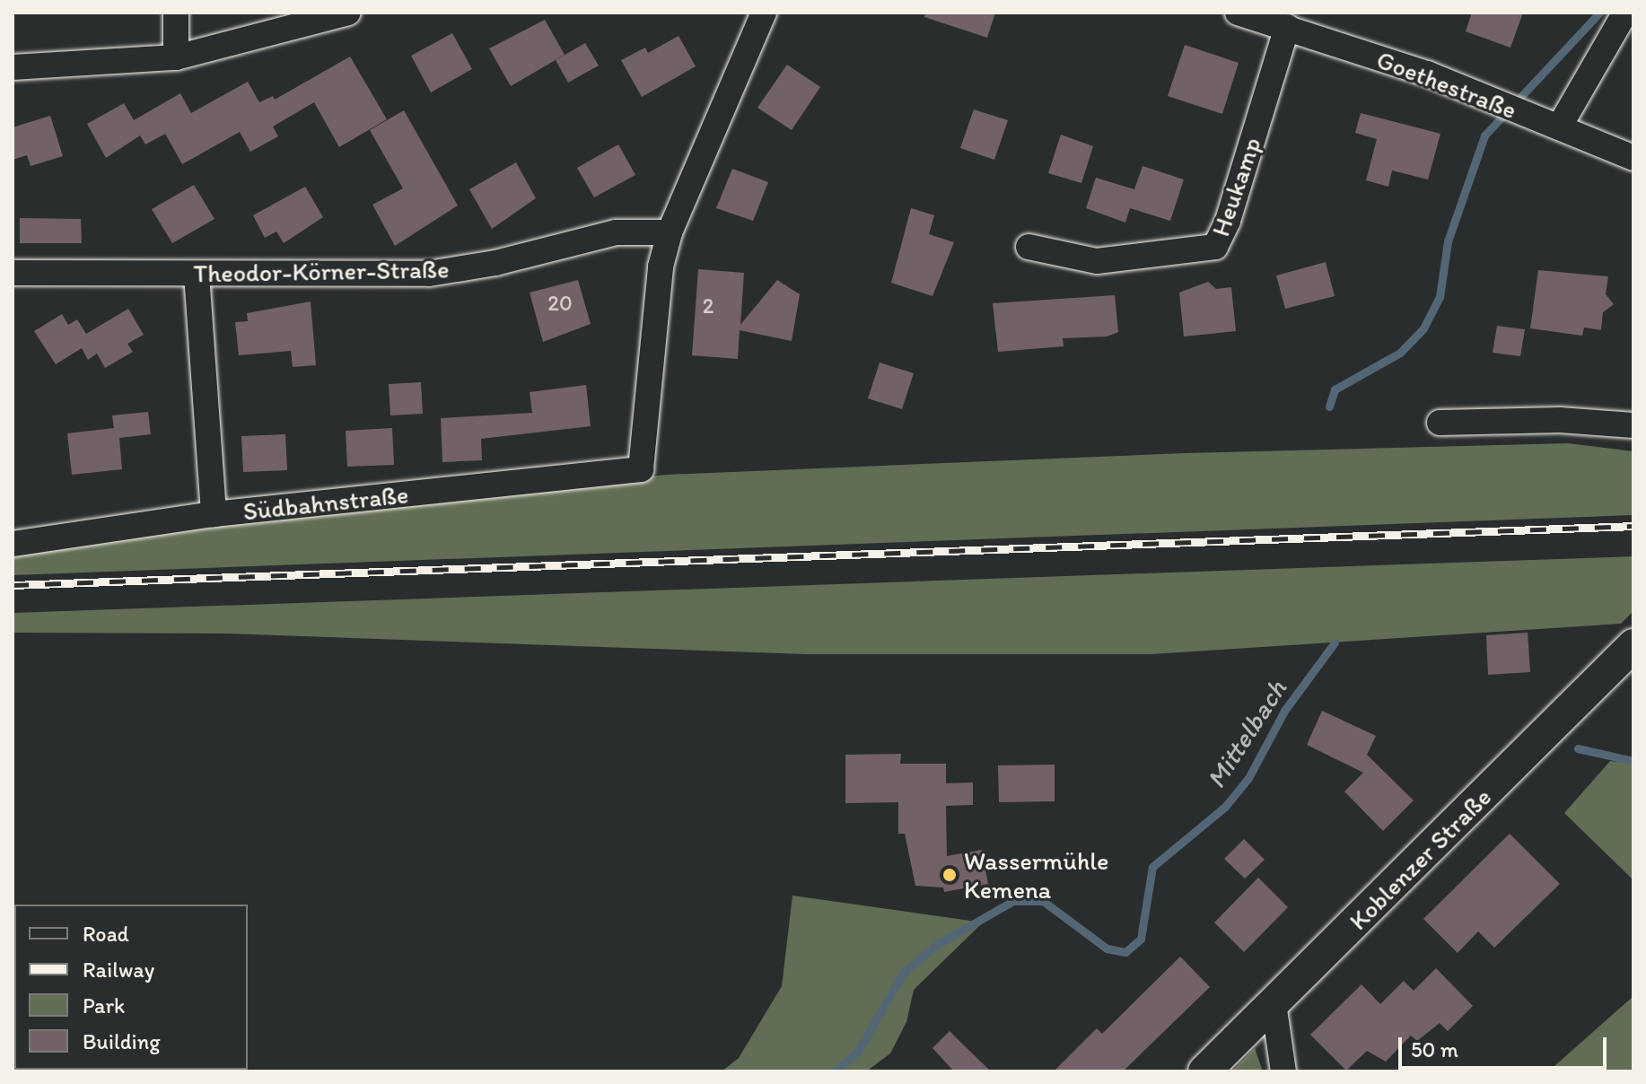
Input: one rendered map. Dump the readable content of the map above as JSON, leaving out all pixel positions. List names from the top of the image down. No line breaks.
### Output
{"streets":{"street":["Goethestraße","Heukamp","Theodor-Körner-Straße","Südbahnstraße","Koblenzer Straße"]},"crossings":[["Goethestraße","Heukamp"],["Theodor-Körner-Straße","Südbahnstraße"]],"water":["Mittelbach"],"places":["Wassermühle Kemena"],"house_numbers":["20","2"],"legend":["Road","Railway","Park","Building"],"scale_bar":"50 m"}
